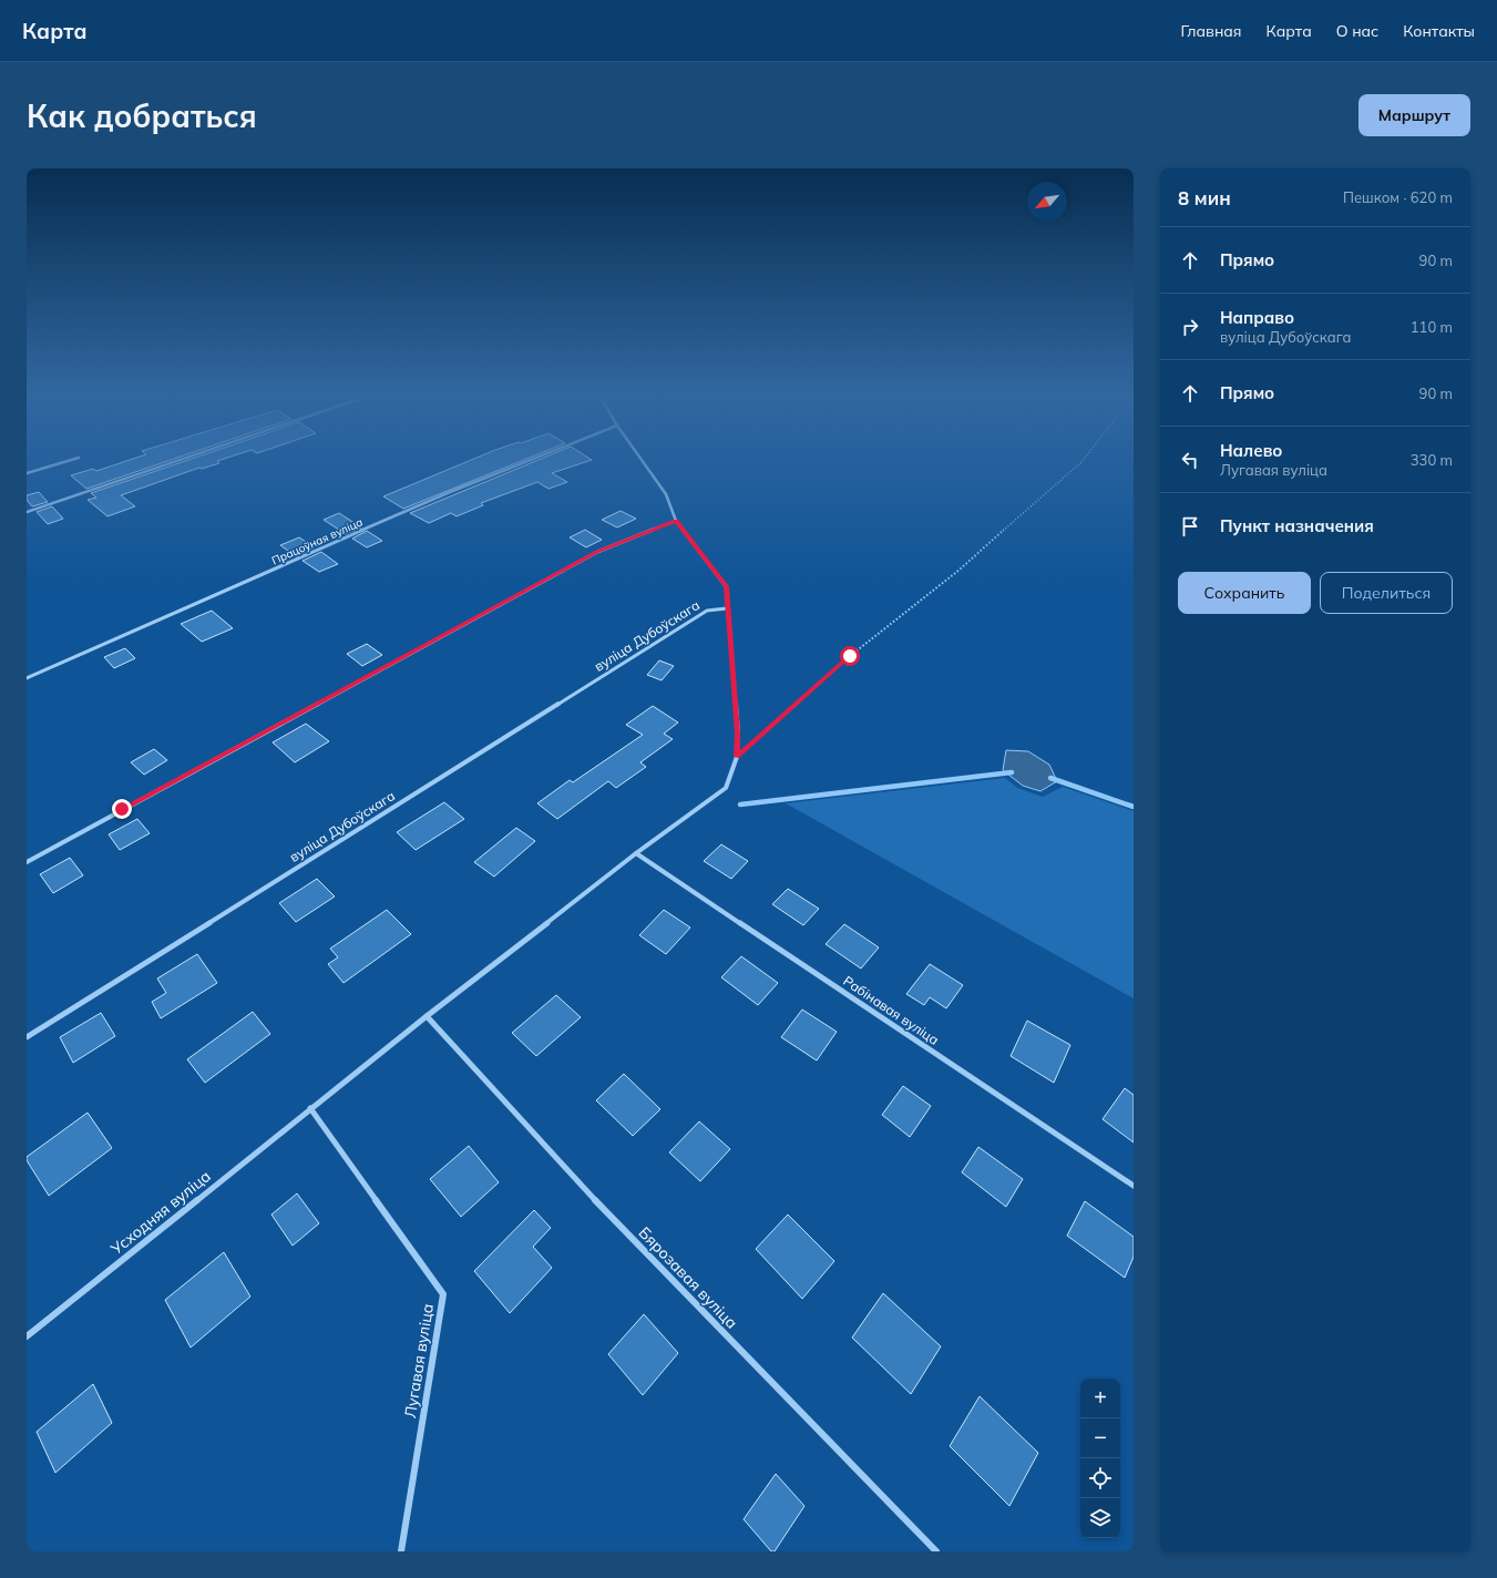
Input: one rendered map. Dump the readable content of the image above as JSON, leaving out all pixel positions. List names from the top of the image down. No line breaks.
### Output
{"streets":{"street":["Працоўная вуліца","вуліца Дубоўскага","Рабінавая вуліца","Усходняя вуліца","Бярозавая вуліца","Лугавая вуліца"]},"crossings":[["Усходняя вуліца","Лугавая вуліца"]],"north":"bottom left","page":{"header":"Карта","nav":["Главная","Карта","О нас","Контакты"],"buttons":["Маршрут",["Сохранить","Поделиться"]],"title":"Как добраться","heading":["8 мин","Пешком · 620 m"],"list":[["Прямо","90 m"],["Направо","вуліца Дубоўскага","110 m"],["Прямо","90 m"],["Налево","Лугавая вуліца","330 m"],"Пункт назначения"],"map_buttons":["+","−"]}}
